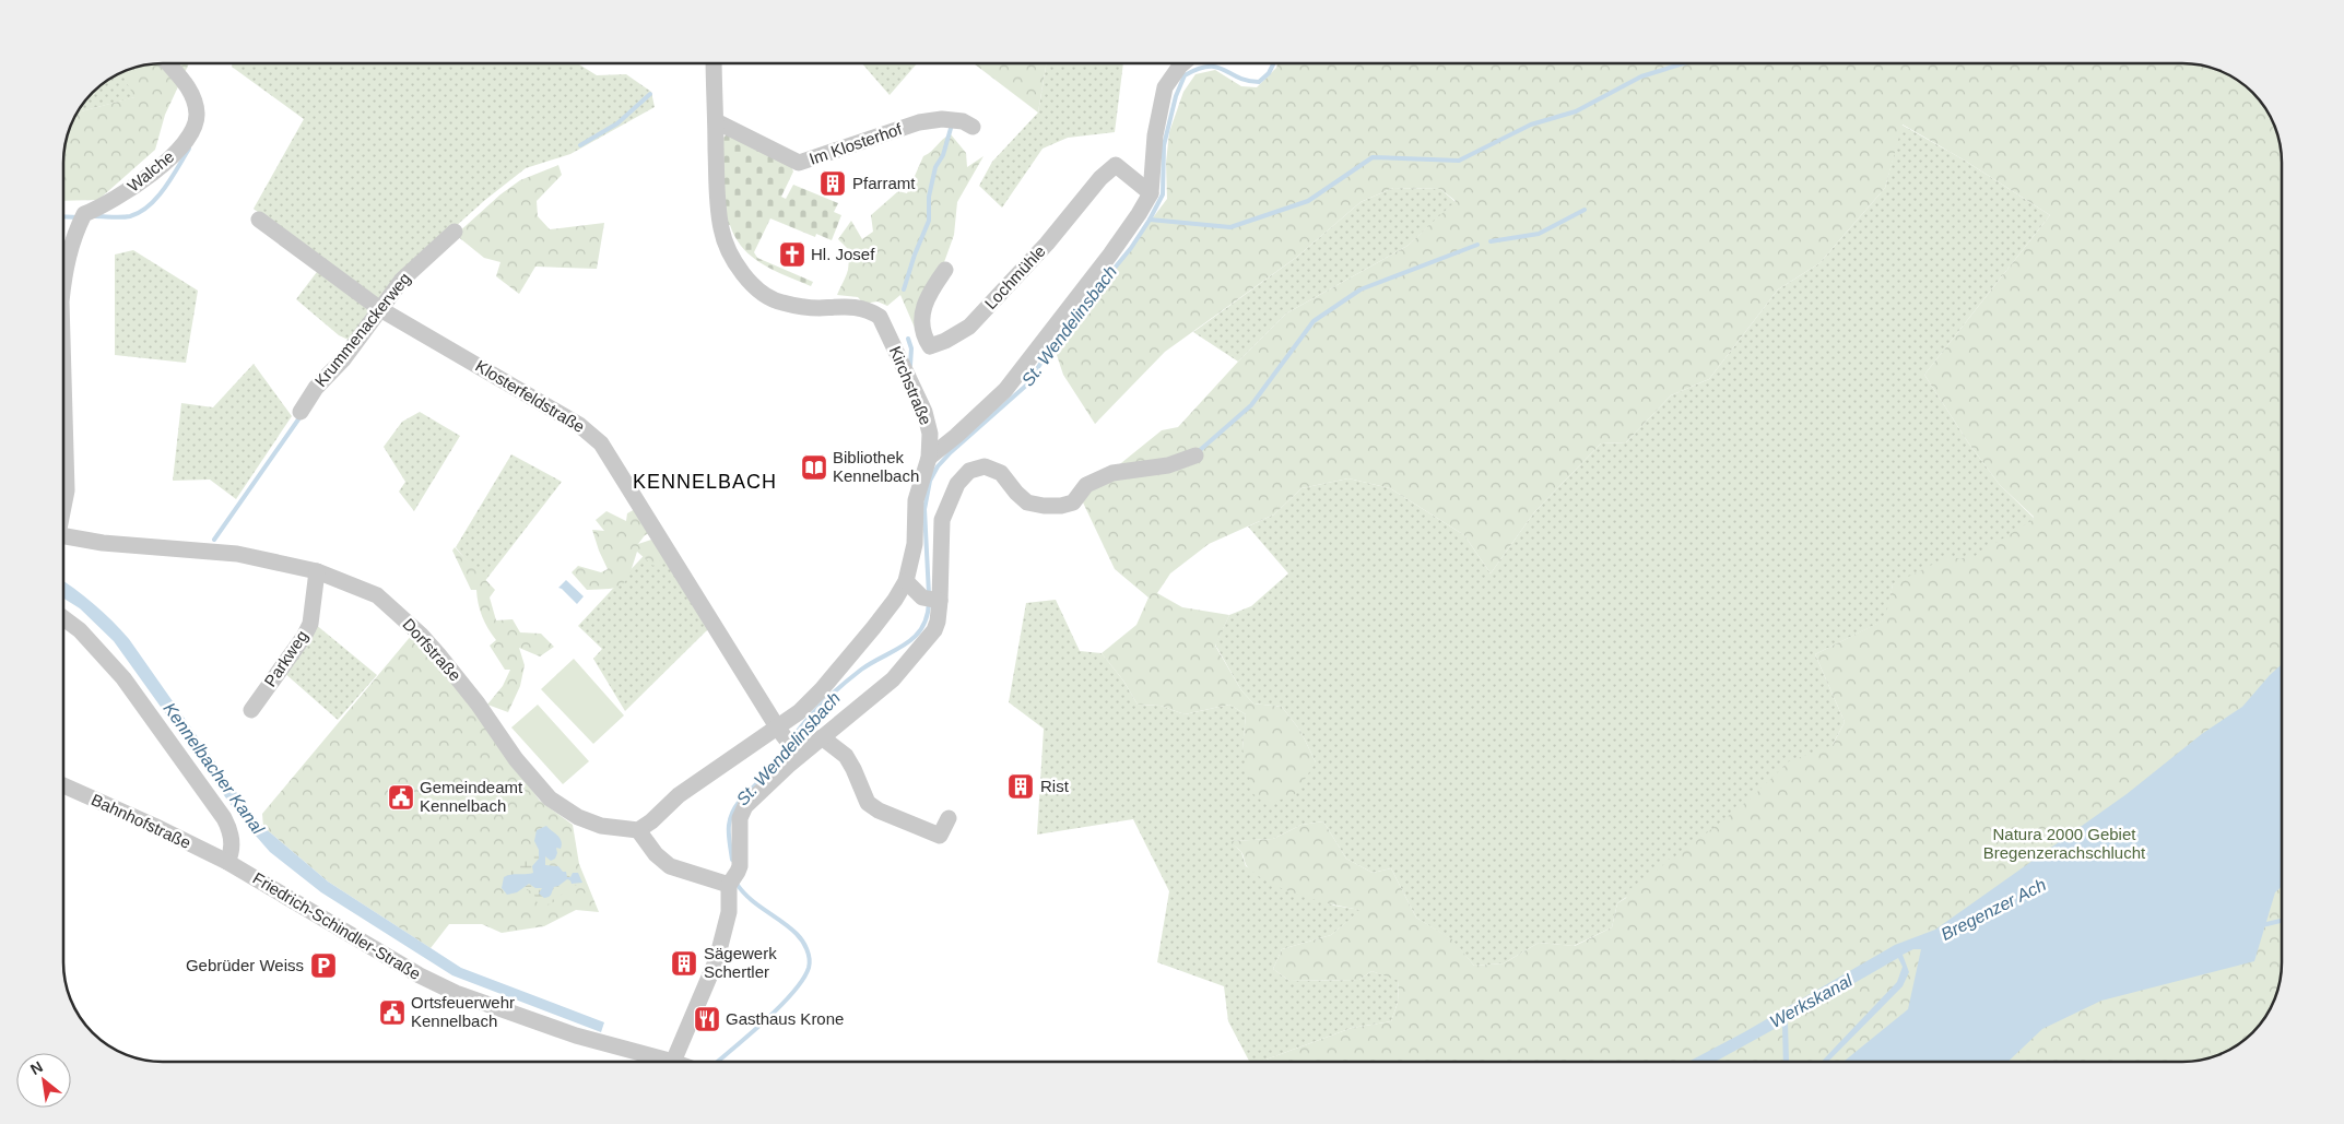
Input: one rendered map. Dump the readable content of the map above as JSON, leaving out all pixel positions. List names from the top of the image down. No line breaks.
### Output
{"streets":{"street":["Im Klosterhof","Walche","Lochmühle","Krummenackerweg","Kirchstraße","Klosterfeldstraße","Dorfstraße","Parkweg","Bahnhofstraße","Friedrich-Schindler-Straße"]},"crossings":[["Im Klosterhof","Kirchstraße"],["Krummenackerweg","Klosterfeldstraße"],["Kirchstraße","Klosterfeldstraße"],["Kirchstraße","Dorfstraße"],["Dorfstraße","Parkweg"],["Bahnhofstraße","Friedrich-Schindler-Straße"]],"districts":["KENNELBACH"],"water":["St. Wendelinsbach","Kennelbacher Kanal","Bregenzer Ach","Werkskanal"],"parks":["Natura 2000 Gebiet Bregenzerachschlucht"],"places":{"building":["Pfarramt","Rist","Sägewerk Schertler"],"church":["Hl. Josef"],"library":["Bibliothek Kennelbach"],"public building":["Gemeindeamt Kennelbach","Ortsfeuerwehr Kennelbach"],"parking":["Gebrüder Weiss"],"restaurant":["Gasthaus Krone"]},"north":"top left"}
